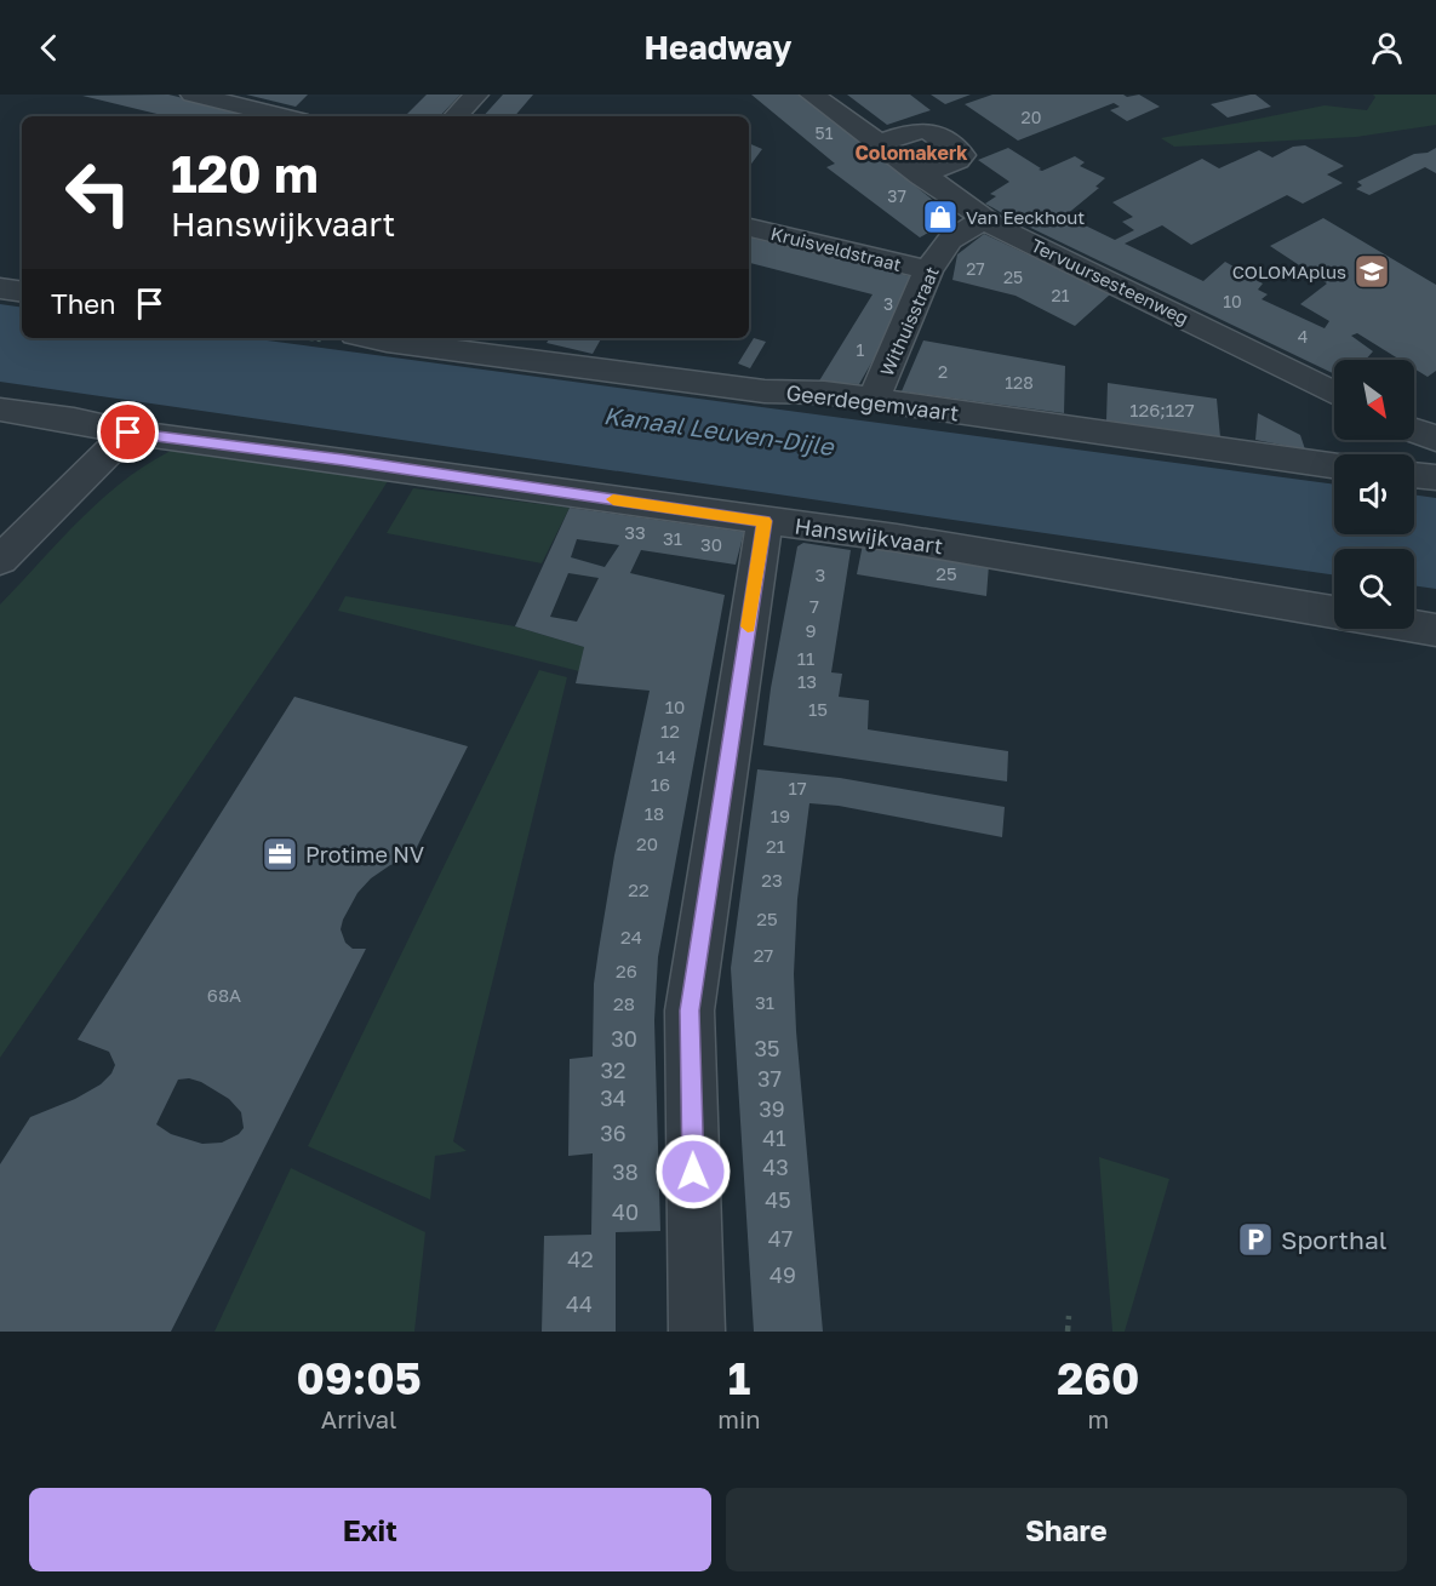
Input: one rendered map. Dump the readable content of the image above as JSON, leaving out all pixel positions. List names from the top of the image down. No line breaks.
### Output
{"streets":{"street":["Kruisveldstraat","Tervuursesteenweg","Withuisstraat","Geerdegemvaart","Hanswijkvaart"]},"crossings":[["Kruisveldstraat","Withuisstraat"],["Tervuursesteenweg","Withuisstraat"],["Withuisstraat","Geerdegemvaart"]],"districts":["Colomakerk"],"water":["Kanaal Leuven-Dijle"],"places":{"shop":["Van Eeckhout"],"school or university":["COLOMAplus"],"office":["Protime NV"],"parking":["Sporthal"]},"house_numbers":["20","51","37","27","25","21","10","3","4","1","2","128","126;127","33","31","30","25","3","7","9","11","13","10","15","12","14","16","17","18","19","20","21","23","22","25","24","27","26","68A","31","28","30","35","32","37","34","39","36","41","43","38","45","40","47","42","49","44"],"north":"bottom right","page":{"header":"Headway","turn":["120 m","Hanswijkvaart"],"then":"Then","eta":["09:05","Arrival","1","min","260","m"],"buttons":["Exit","Share"]}}
